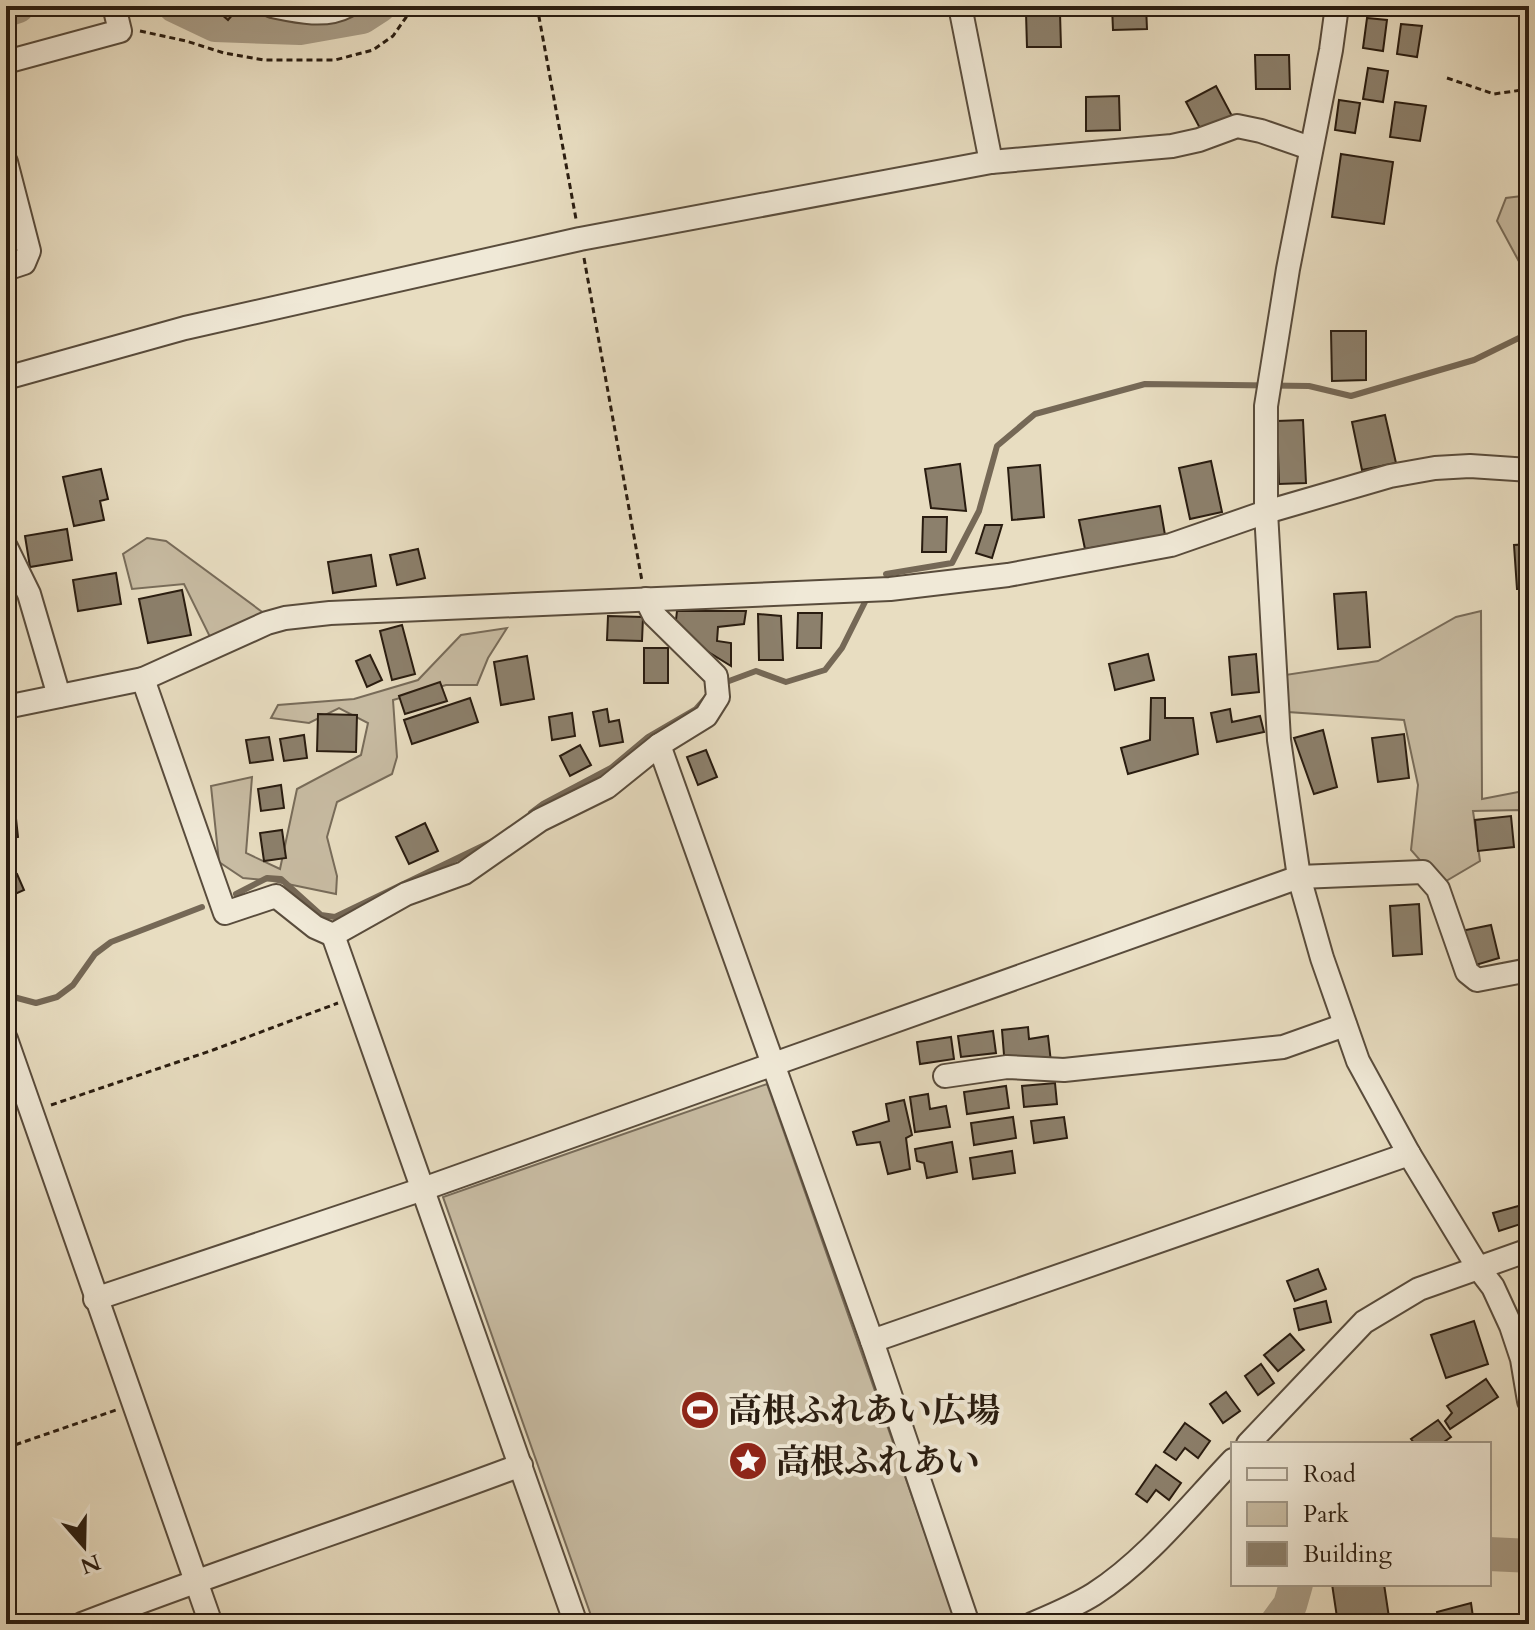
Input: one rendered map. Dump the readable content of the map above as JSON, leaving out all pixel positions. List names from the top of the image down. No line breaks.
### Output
{"places":{"sports":["高根ふれあい広場"],"place":["高根ふれあい"]},"legend":["Road","Park","Building"],"north":"bottom"}
